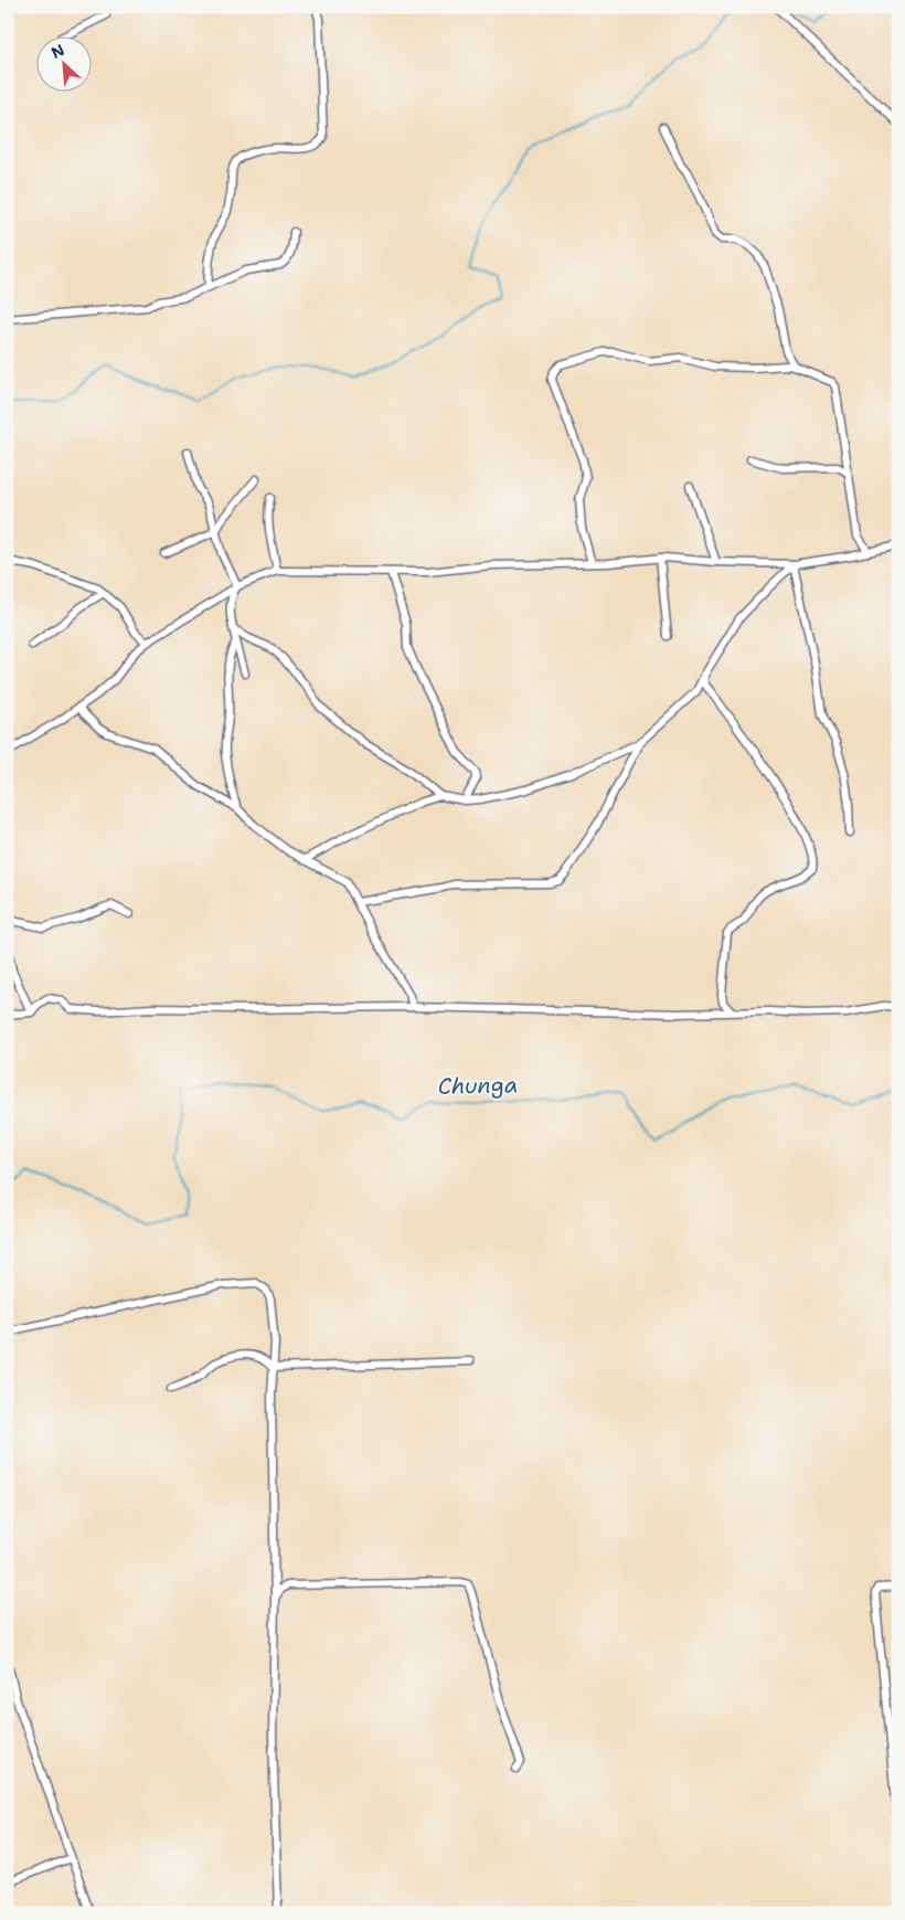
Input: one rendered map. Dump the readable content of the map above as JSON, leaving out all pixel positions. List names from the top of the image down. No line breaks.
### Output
{"water":["Chunga"],"north":"top left"}
